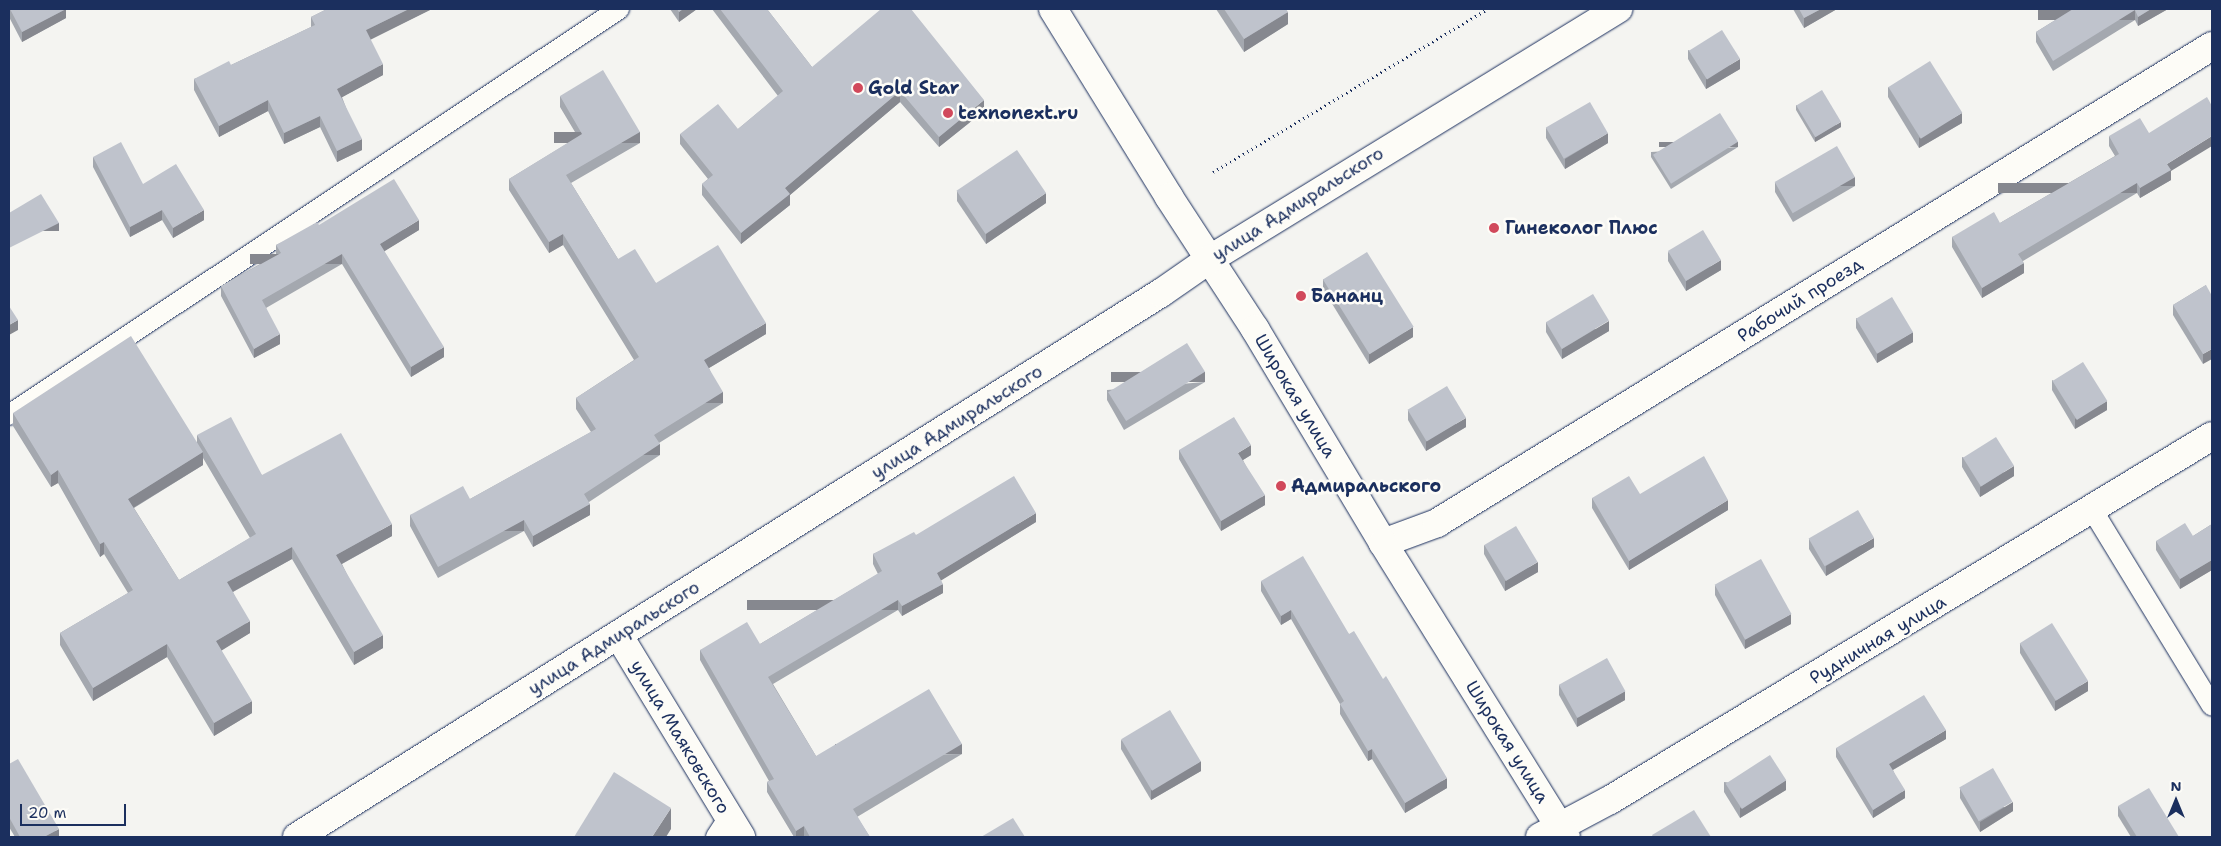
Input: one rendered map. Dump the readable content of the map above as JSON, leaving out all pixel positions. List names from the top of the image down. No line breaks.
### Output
{"streets":{"street":["улица Адмиральского","Рабочий проезд","Широкая улица","Рудничная улица","улица Маяковского"]},"crossings":[["улица Адмиральского","Широкая улица"],["улица Адмиральского","улица Маяковского"],["Рабочий проезд","Широкая улица"],["Широкая улица","Рудничная улица"]],"places":["Gold Star","texnonext.ru","Гинеколог Плюс","Бананц","Адмиральского"],"scale_bar":"20 m","north":"top"}
